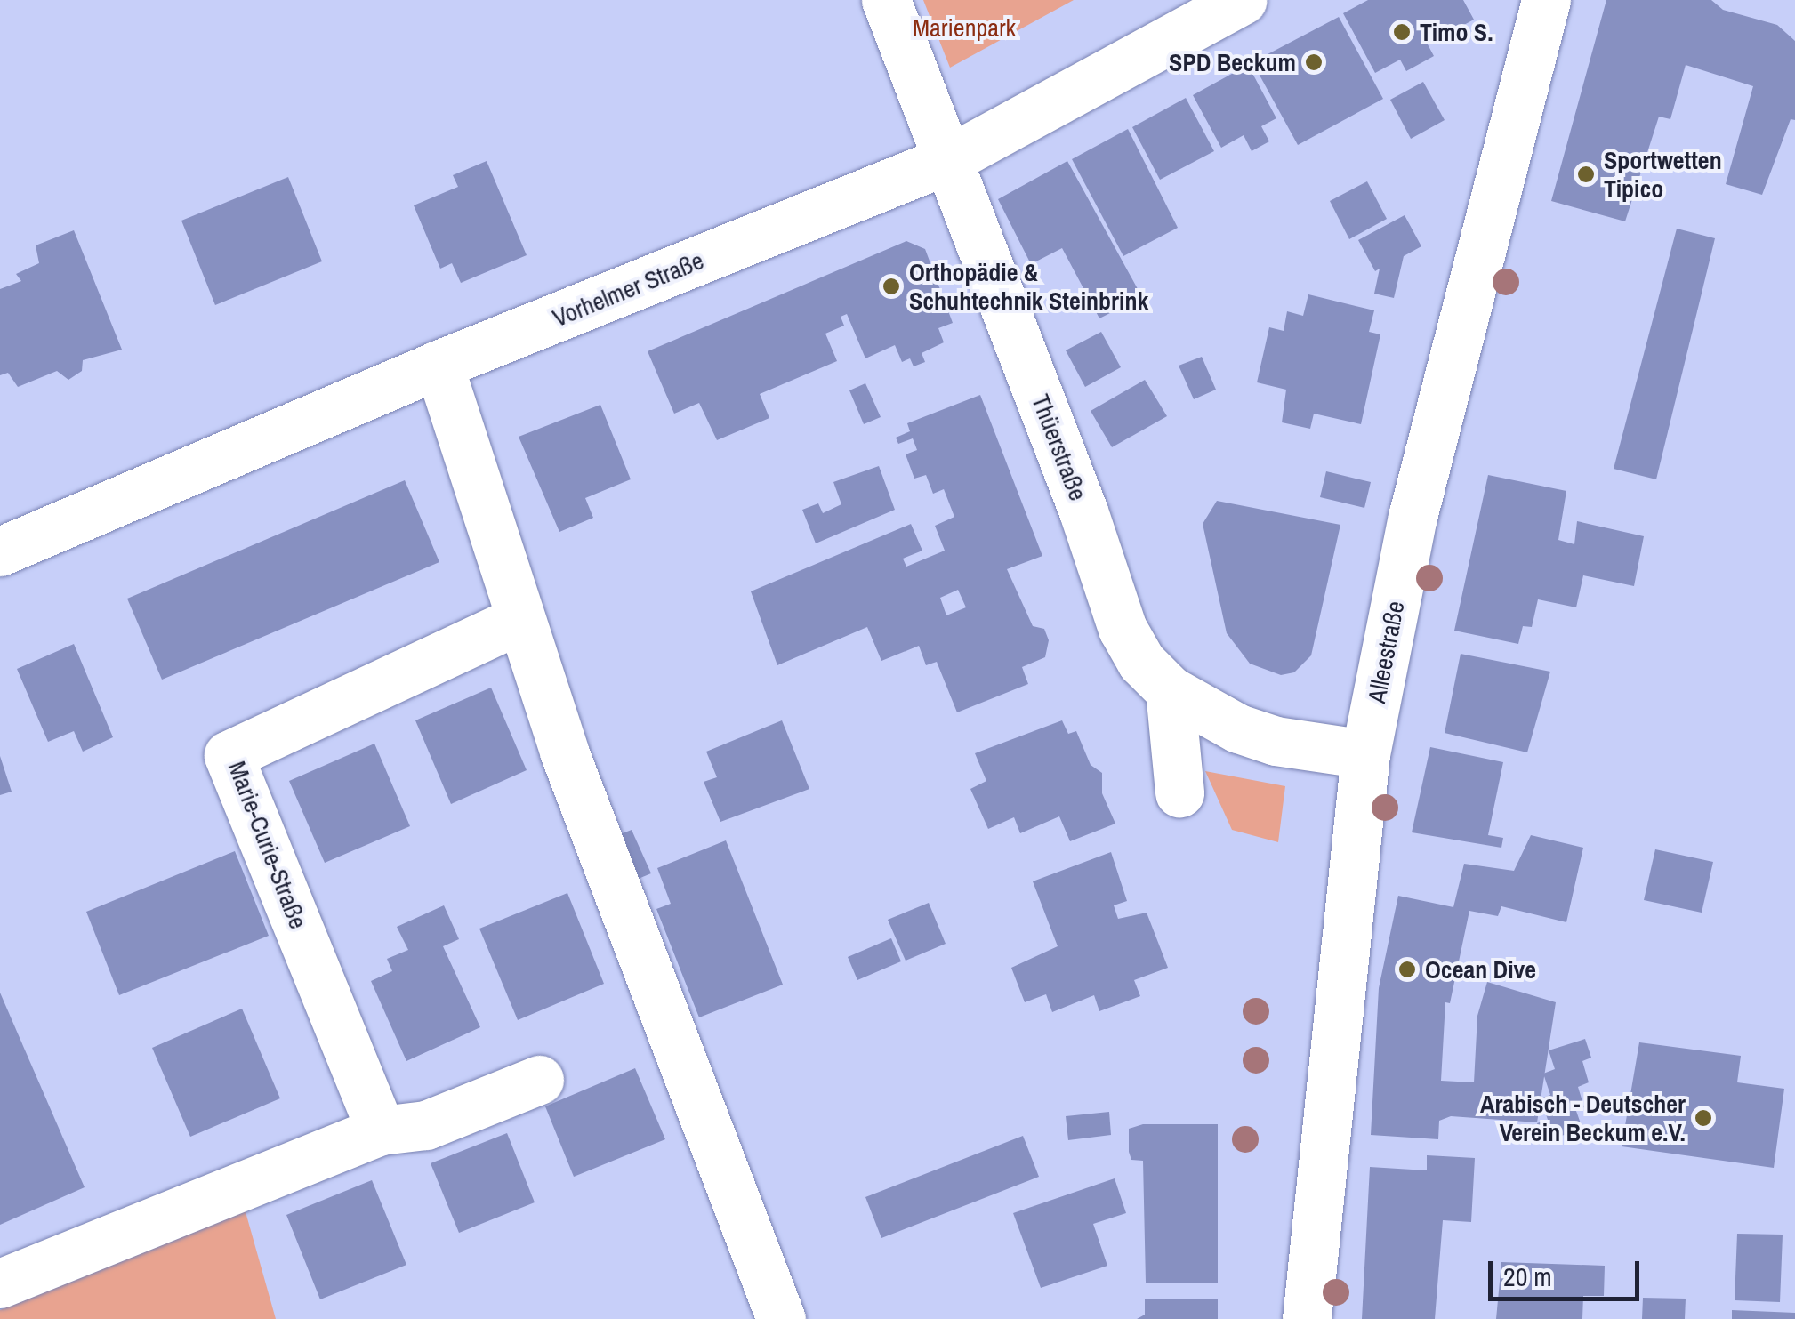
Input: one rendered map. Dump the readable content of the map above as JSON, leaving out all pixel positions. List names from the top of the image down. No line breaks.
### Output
{"streets":{"street":["Vorhelmer Straße","Thüerstraße","Alleestraße","Marie-Curie-Straße"]},"crossings":[["Vorhelmer Straße","Thüerstraße"],["Thüerstraße","Alleestraße"]],"parks":["Marienpark"],"places":["Timo S.","SPD Beckum","Sportwetten Tipico","Orthopädie & Schuhtechnik Steinbrink","Ocean Dive","Arabisch - Deutscher Verein Beckum e.V."],"scale_bar":"20 m"}
